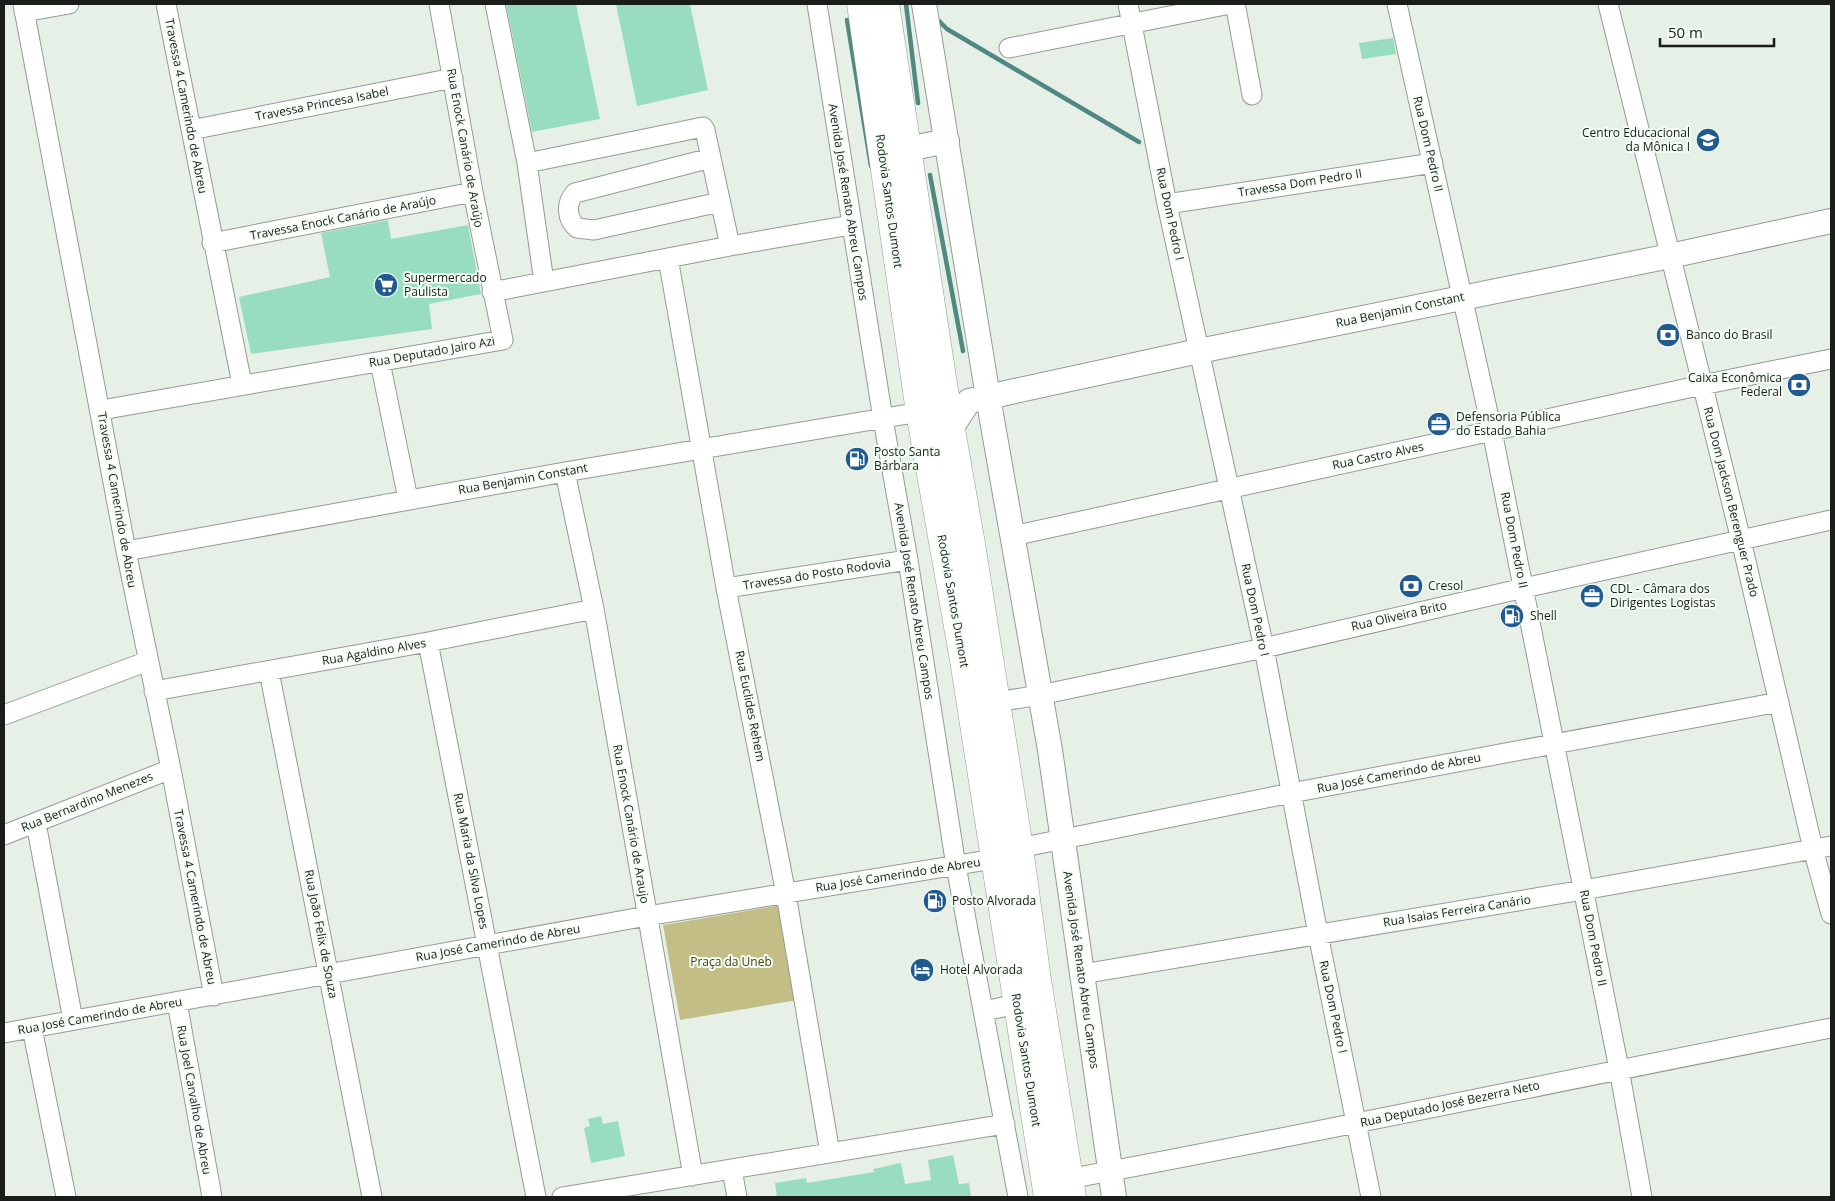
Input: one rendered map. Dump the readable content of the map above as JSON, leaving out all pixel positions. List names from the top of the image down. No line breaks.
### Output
{"streets":{"highway":["Rodovia Santos Dumont"],"main road":["Avenida José Renato Abreu Campos","Rua Benjamin Constant"],"street":["Travessa Princesa Isabel","Travessa 4 Camerindo de Abreu","Rua Dom Pedro II","Rua Enock Canário de Araújo","Travessa Dom Pedro II","Rua Dom Pedro I","Travessa Enock Canário de Araújo","Rua Deputado Jairo Azi","Rua Castro Alves","Rua Dom Jackson Berenguer Prado","Travessa do Posto Rodovia","Rua Oliveira Brito","Rua Agaldino Alves","Rua Euclides Rehem","Rua José Camerindo de Abreu","Rua Bernardino Menezes","Rua Enock Canário de Araujo","Rua Maria da Silva Lopes","Rua Isaias Ferreira Canário","Rua João Felix de Souza","Rua Joel Carvalho de Abreu","Rua Deputado José Bezerra Neto"]},"crossings":[["Travessa Princesa Isabel","Travessa 4 Camerindo de Abreu"],["Travessa Princesa Isabel","Rua Enock Canário de Araújo"],["Travessa 4 Camerindo de Abreu","Travessa Enock Canário de Araújo"],["Travessa 4 Camerindo de Abreu","Rua Benjamin Constant"],["Travessa 4 Camerindo de Abreu","Rua Deputado Jairo Azi"],["Travessa 4 Camerindo de Abreu","Rua Agaldino Alves"],["Travessa 4 Camerindo de Abreu","Rua José Camerindo de Abreu"],["Travessa 4 Camerindo de Abreu","Rua Bernardino Menezes"],["Rua Dom Pedro II","Travessa Dom Pedro II"],["Rua Dom Pedro II","Rua Benjamin Constant"],["Rua Dom Pedro II","Rua Castro Alves"],["Rua Dom Pedro II","Rua Oliveira Brito"],["Rua Dom Pedro II","Rua José Camerindo de Abreu"],["Rua Dom Pedro II","Rua Isaias Ferreira Canário"],["Rua Dom Pedro II","Rua Deputado José Bezerra Neto"],["Rua Enock Canário de Araújo","Travessa Enock Canário de Araújo"],["Rua Enock Canário de Araújo","Rua Deputado Jairo Azi"],["Travessa Dom Pedro II","Rua Dom Pedro I"],["Rodovia Santos Dumont","Rua Benjamin Constant"],["Rodovia Santos Dumont","Rua Oliveira Brito"],["Rodovia Santos Dumont","Rua José Camerindo de Abreu"],["Rodovia Santos Dumont","Rua Deputado José Bezerra Neto"],["Avenida José Renato Abreu Campos","Rua Benjamin Constant"],["Avenida José Renato Abreu Campos","Rua Castro Alves"],["Avenida José Renato Abreu Campos","Travessa do Posto Rodovia"],["Avenida José Renato Abreu Campos","Rua Oliveira Brito"],["Avenida José Renato Abreu Campos","Rua José Camerindo de Abreu"],["Avenida José Renato Abreu Campos","Rua Isaias Ferreira Canário"],["Avenida José Renato Abreu Campos","Rua Deputado José Bezerra Neto"],["Rua Dom Pedro I","Rua Benjamin Constant"],["Rua Dom Pedro I","Rua Castro Alves"],["Rua Dom Pedro I","Rua Oliveira Brito"],["Rua Dom Pedro I","Rua José Camerindo de Abreu"],["Rua Dom Pedro I","Rua Isaias Ferreira Canário"],["Rua Dom Pedro I","Rua Deputado José Bezerra Neto"],["Rua Benjamin Constant","Rua Dom Jackson Berenguer Prado"],["Rua Benjamin Constant","Rua Euclides Rehem"],["Rua Benjamin Constant","Rua Enock Canário de Araujo"],["Rua Castro Alves","Rua Dom Jackson Berenguer Prado"],["Rua Dom Jackson Berenguer Prado","Rua Oliveira Brito"],["Rua Dom Jackson Berenguer Prado","Rua José Camerindo de Abreu"],["Rua Dom Jackson Berenguer Prado","Rua Isaias Ferreira Canário"],["Travessa do Posto Rodovia","Rua Euclides Rehem"],["Rua Agaldino Alves","Rua Enock Canário de Araujo"],["Rua Agaldino Alves","Rua Maria da Silva Lopes"],["Rua Agaldino Alves","Rua João Felix de Souza"],["Rua Euclides Rehem","Rua José Camerindo de Abreu"],["Rua José Camerindo de Abreu","Rua Enock Canário de Araujo"],["Rua José Camerindo de Abreu","Rua Maria da Silva Lopes"],["Rua José Camerindo de Abreu","Rua João Felix de Souza"],["Rua José Camerindo de Abreu","Rua Joel Carvalho de Abreu"]],"parks":["Praça da Uneb"],"places":{"school or university":["Centro Educacional da Mônica I"],"supermarket":["Supermercado Paulista"],"bank":["Banco do Brasil","Caixa Econômica Federal","Cresol"],"office":["Defensoria Pública do Estado Bahia","CDL - Câmara dos Dirigentes Logistas"],"fuel station":["Posto Santa Bárbara","Shell","Posto Alvorada"],"hotel":["Hotel Alvorada"]},"scale_bar":"50 m"}
